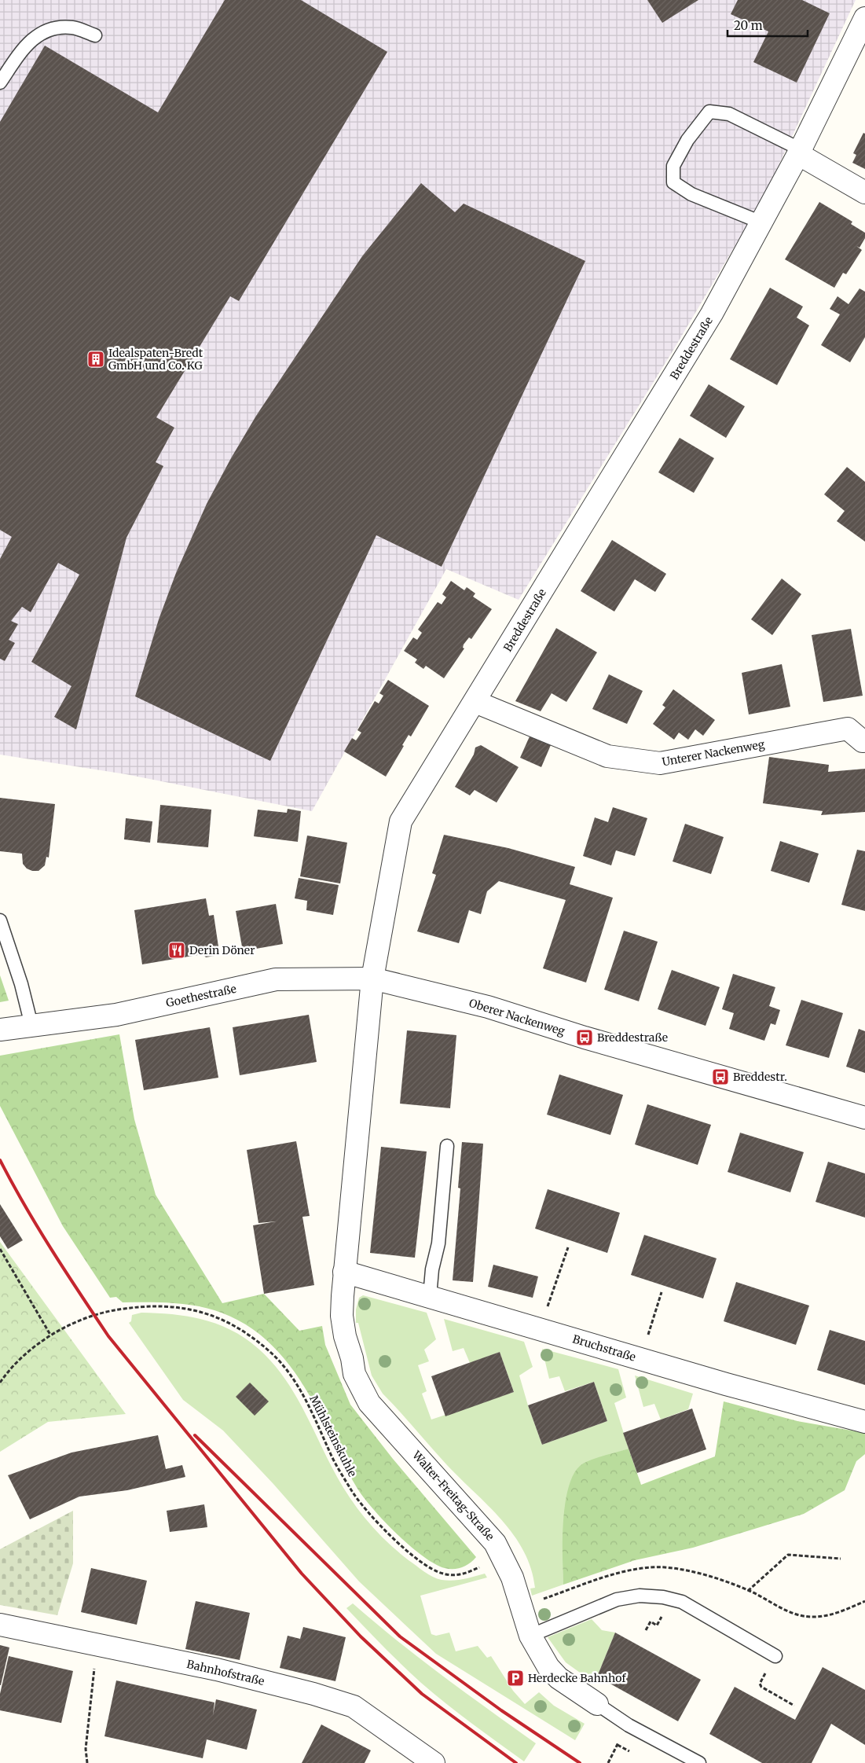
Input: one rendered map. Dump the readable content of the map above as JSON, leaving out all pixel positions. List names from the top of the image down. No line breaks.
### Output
{"streets":{"street":["Breddestraße","Unterer Nackenweg","Goethestraße","Oberer Nackenweg","Bruchstraße","Walter-Freitag-Straße","Bahnhofstraße"],"path":["Mühlsteinskuhle"]},"crossings":[["Breddestraße","Unterer Nackenweg"],["Breddestraße","Goethestraße"],["Breddestraße","Oberer Nackenweg"],["Breddestraße","Bruchstraße"],["Breddestraße","Walter-Freitag-Straße"],["Goethestraße","Oberer Nackenweg"],["Bruchstraße","Walter-Freitag-Straße"],["Mühlsteinskuhle","Walter-Freitag-Straße"]],"places":{"building":["Idealspaten-Bredt GmbH und Co. KG"],"restaurant":["Derin Döner"],"bus stop":["Breddestraße","Breddestr."],"parking":["Herdecke Bahnhof"]},"scale_bar":"20 m"}
